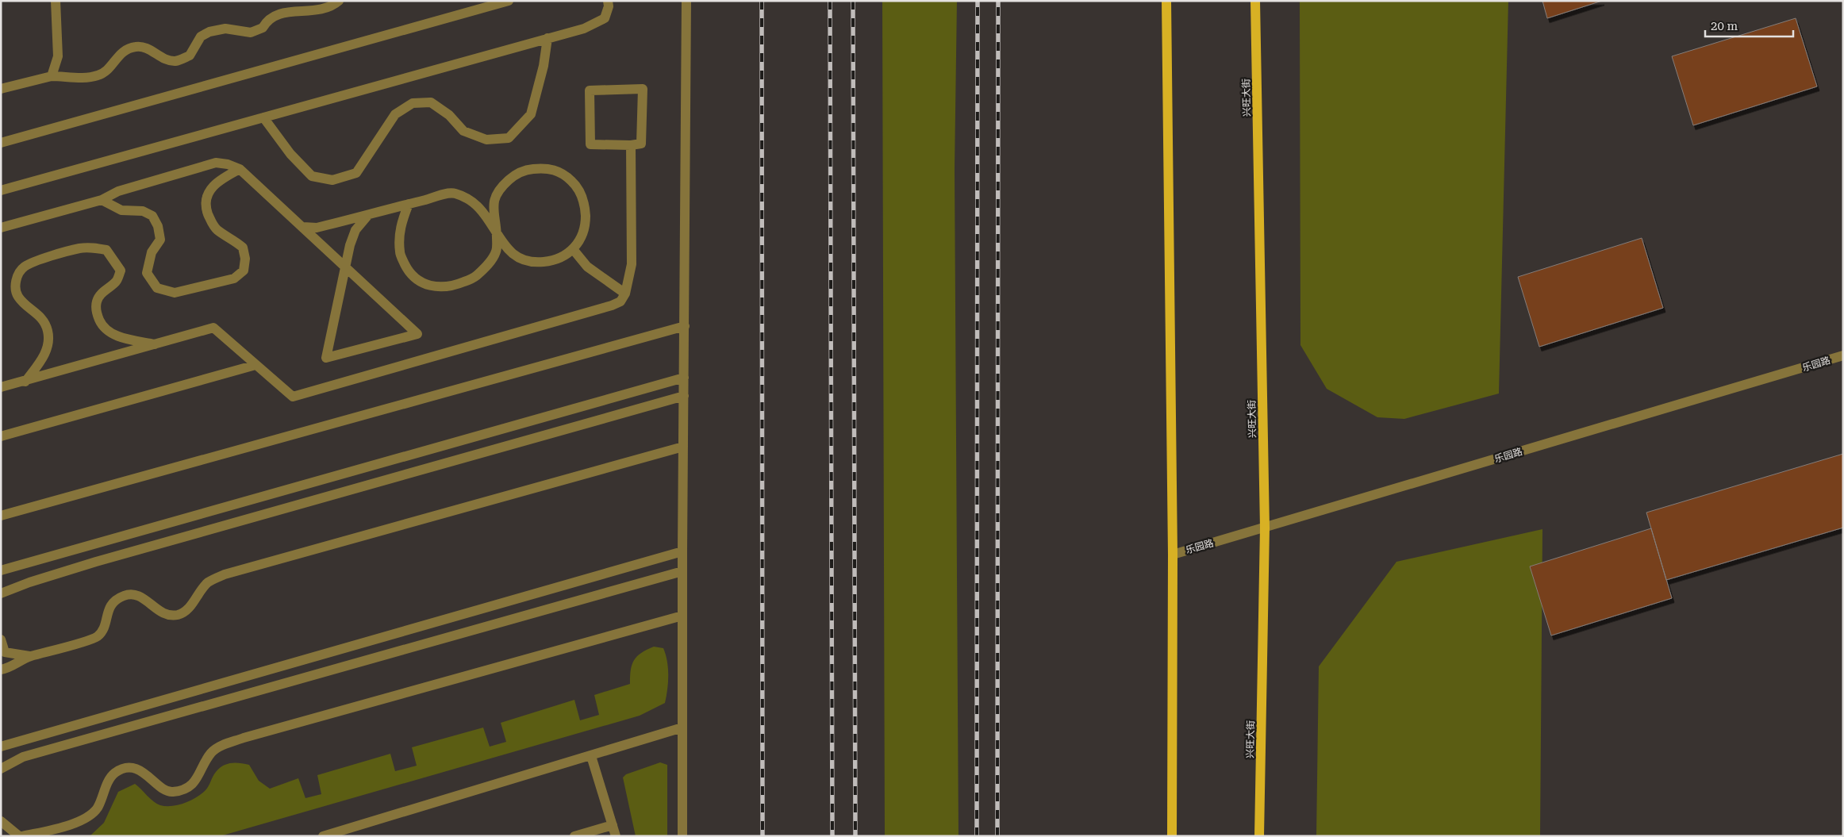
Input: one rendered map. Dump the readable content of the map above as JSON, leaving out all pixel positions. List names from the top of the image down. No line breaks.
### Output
{"streets":{"main road":["兴旺大街"],"street":["乐园路"]},"crossings":[["兴旺大街","乐园路"]],"scale_bar":"20 m"}
